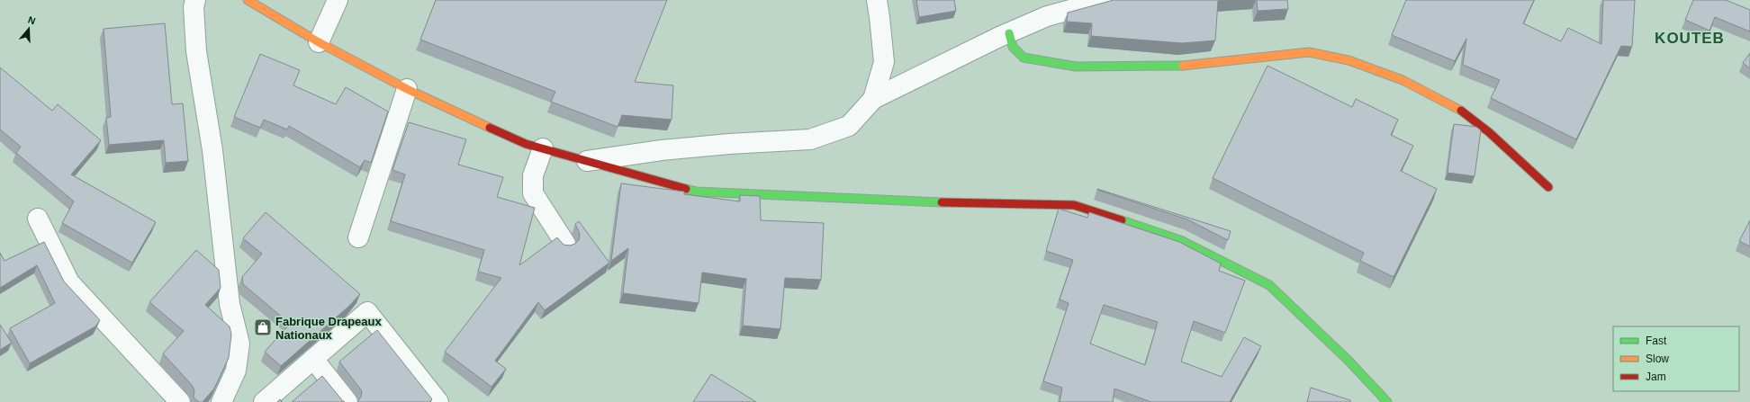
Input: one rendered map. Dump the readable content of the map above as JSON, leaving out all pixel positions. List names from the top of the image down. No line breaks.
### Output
{"districts":["KOUTEB"],"places":{"shop":["Fabrique Drapeaux Nationaux"]},"legend":["Fast","Slow","Jam"],"north":"top"}
